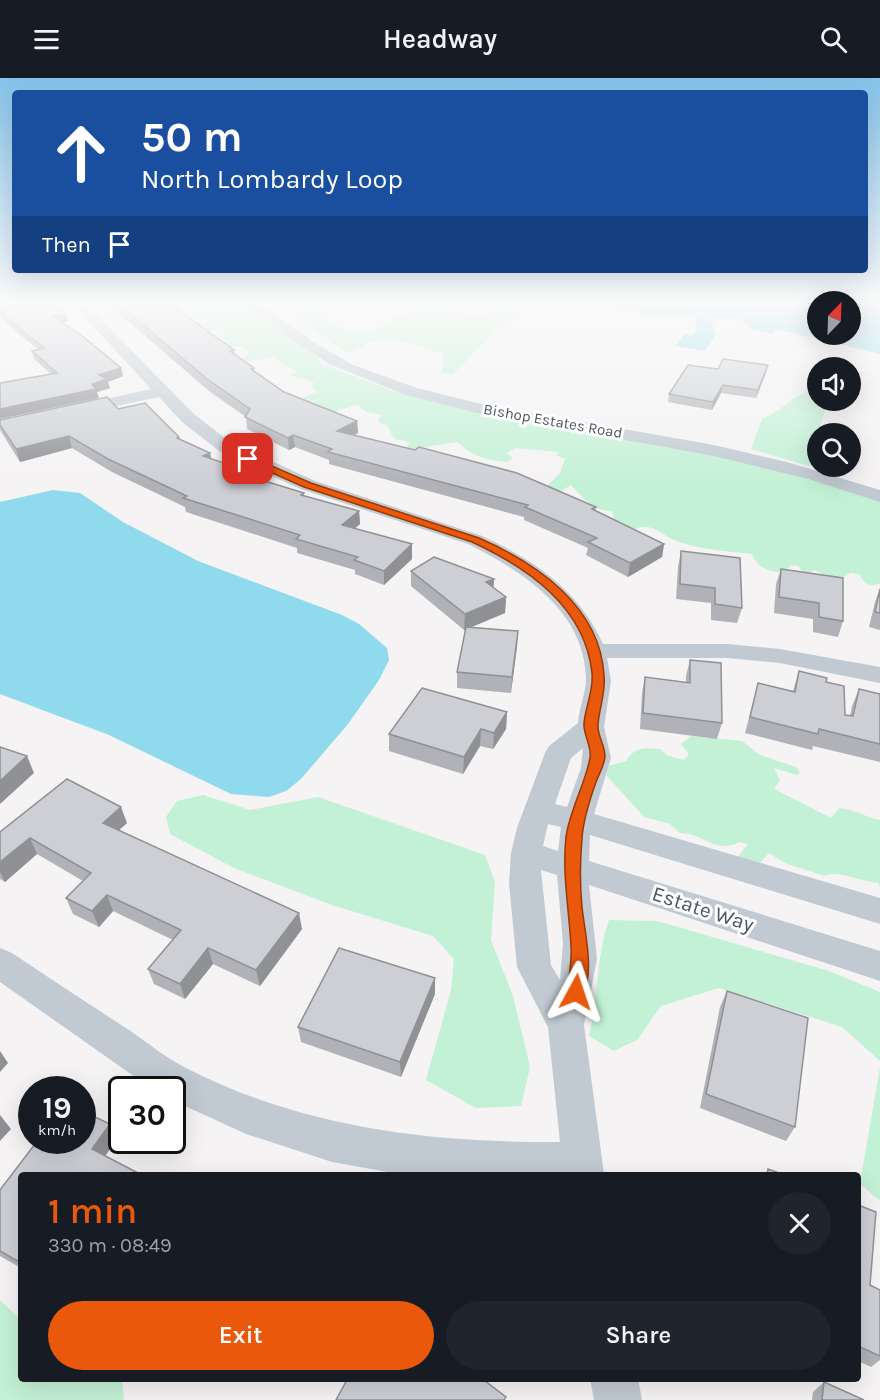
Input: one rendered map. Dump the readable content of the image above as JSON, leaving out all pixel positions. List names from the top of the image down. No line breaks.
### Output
{"streets":{"street":["Bishop Estates Road","Estate Way"]},"north":"top right","page":{"header":"Headway","turn":["50 m","North Lombardy Loop"],"then":"Then","speed":"19 km/h","limit":"30","heading":["1 min","330 m · 08:49"],"buttons":["Exit","Share"]}}
